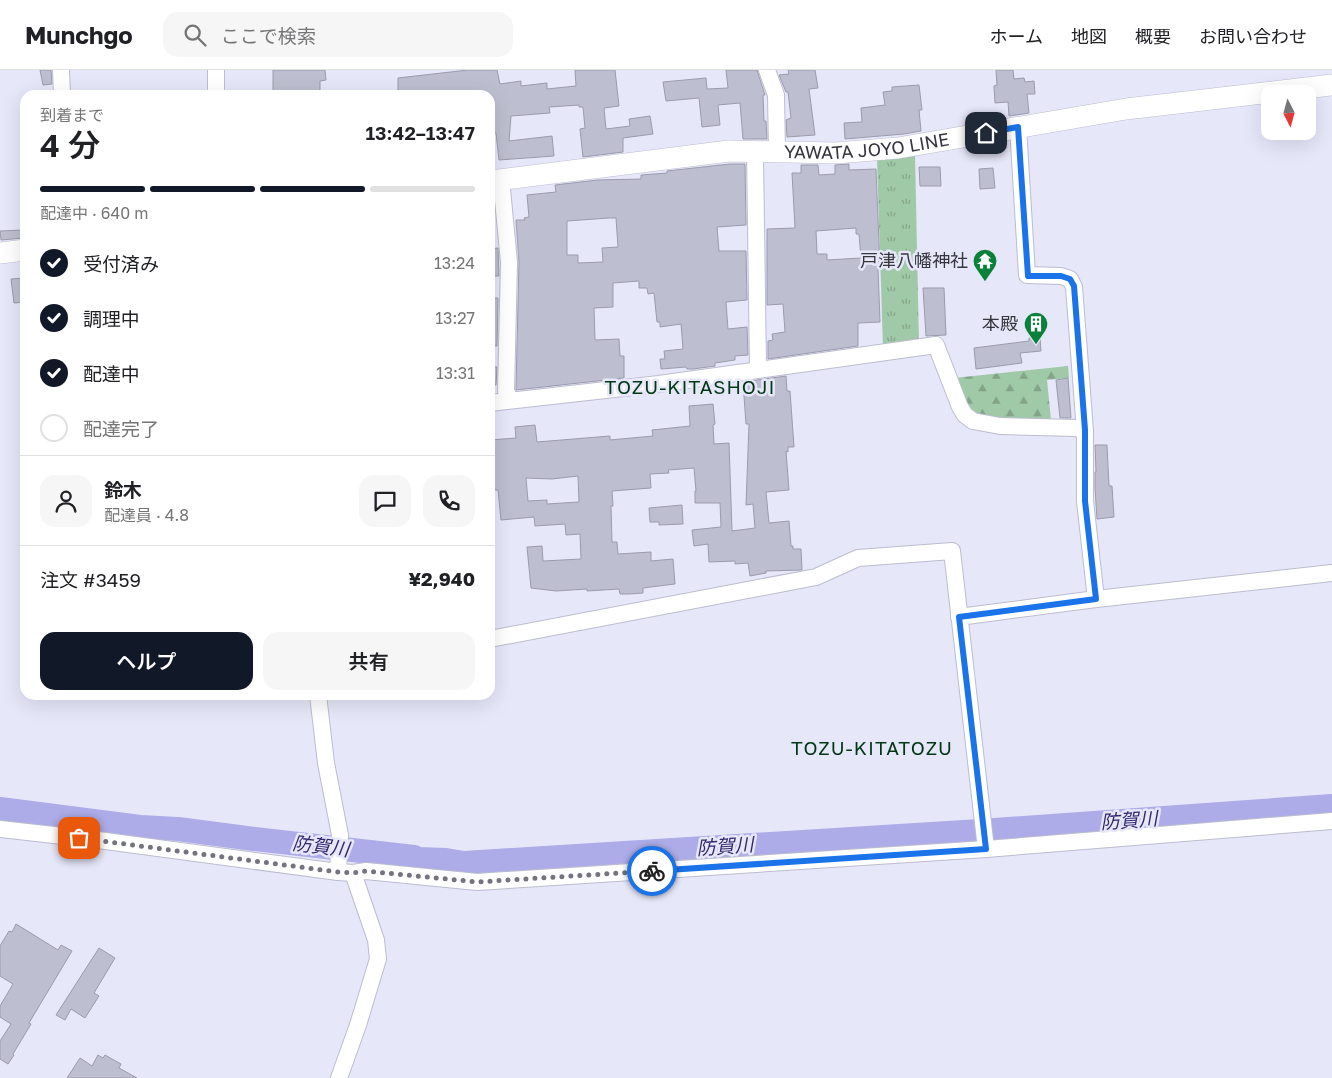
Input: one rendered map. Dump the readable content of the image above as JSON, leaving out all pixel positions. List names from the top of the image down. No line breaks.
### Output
{"streets":{"main road":["YAWATA JOYO LINE"]},"districts":["TOZU-KITASHOJI","TOZU-KITATOZU"],"water":["防賀川"],"places":{"temple":["戸津八幡神社"],"building":["本殿"]},"north":"bottom","page":{"header":"Munchgo","search":"ここで検索","nav":["ホーム","地図","概要","お問い合わせ"],"heading":["4 分","到着まで","13:42–13:47"],"panel":["鈴木","配達員 · 4.8","注文 #3459","¥2,940"],"bar":"配達中 · 640 m","list":[["受付済み","13:24"],["調理中","13:27"],["配達中","13:31"],"配達完了"],"buttons":["ヘルプ","共有"]}}
